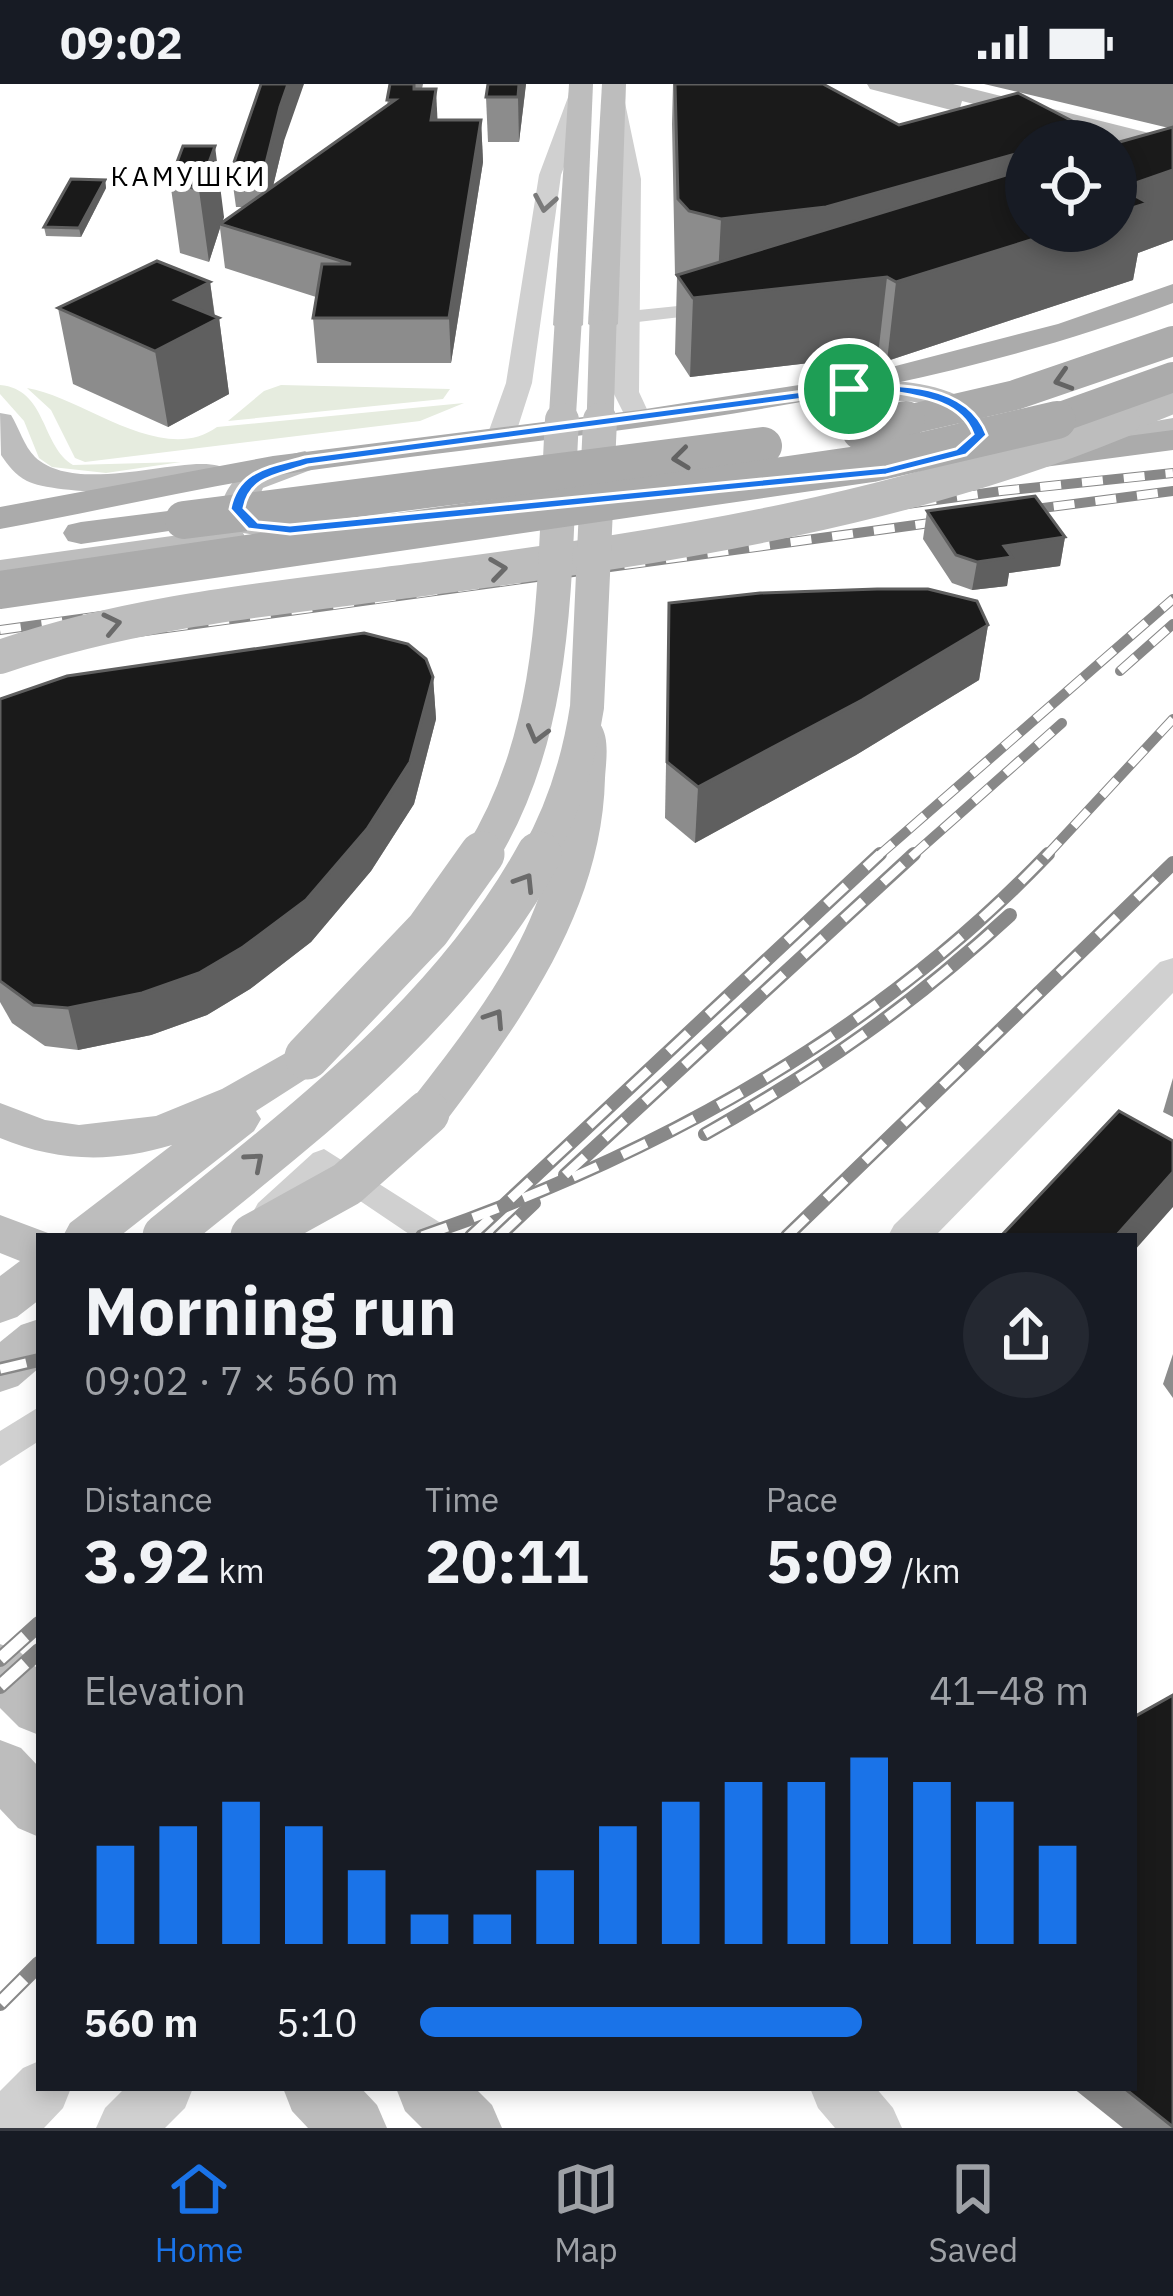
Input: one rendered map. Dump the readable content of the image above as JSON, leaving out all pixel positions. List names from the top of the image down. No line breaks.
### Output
{"districts":["КАМУШКИ"],"page":{"status":"09:02","heading":["Morning run","09:02 · 7 × 560 m"],"stats":[["Distance","3.92 km"],["Time","20:11"],["Pace","5:09 /km"]],"chart":["Elevation","41–48 m"],"list":[{"name":"560 m","note":"5:10"}],"tabs":["Home","Map","Saved"]}}
